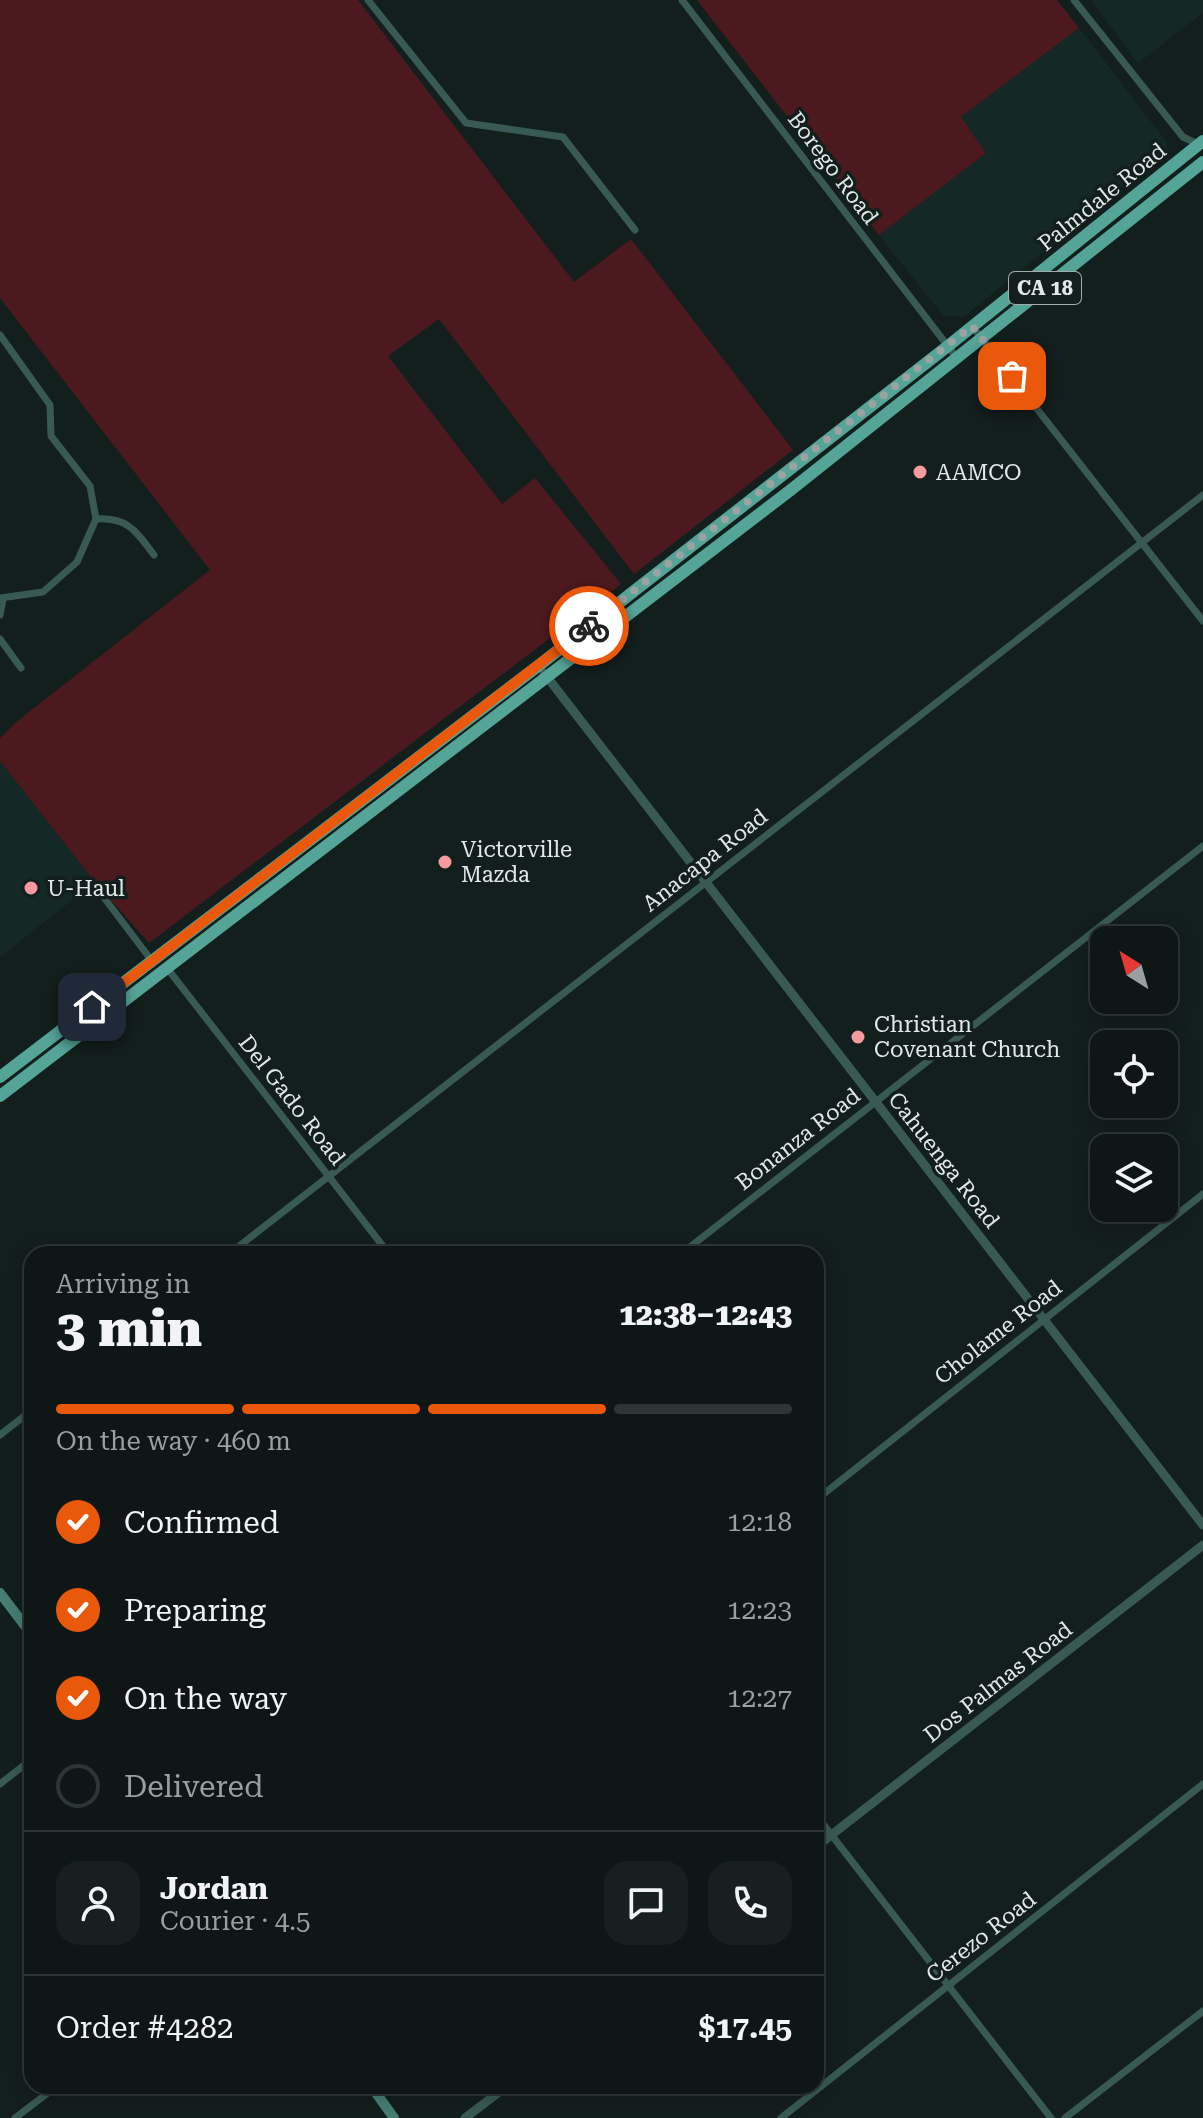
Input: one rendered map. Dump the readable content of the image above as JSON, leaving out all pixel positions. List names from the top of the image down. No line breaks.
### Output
{"streets":{"highway":["Palmdale Road","CA 18"],"street":["Borego Road","Anacapa Road","Del Gado Road","Bonanza Road","Cahuenga Road","Cholame Road","Dos Palmas Road","Cerezo Road"]},"crossings":[["Borego Road","Palmdale Road"],["Palmdale Road","Del Gado Road"],["Palmdale Road","Cahuenga Road"],["Anacapa Road","Del Gado Road"],["Anacapa Road","Cahuenga Road"],["Bonanza Road","Cahuenga Road"],["Cahuenga Road","Cholame Road"]],"places":["AAMCO","Victorville Mazda","U-Haul","Christian Covenant Church"],"north":"top left","page":{"heading":["3 min","Arriving in","12:38–12:43"],"panel":["Jordan","Courier · 4.5","Order #4282","$17.45"],"bar":"On the way · 460 m","list":[["Confirmed","12:18"],["Preparing","12:23"],["On the way","12:27"],"Delivered"]}}
